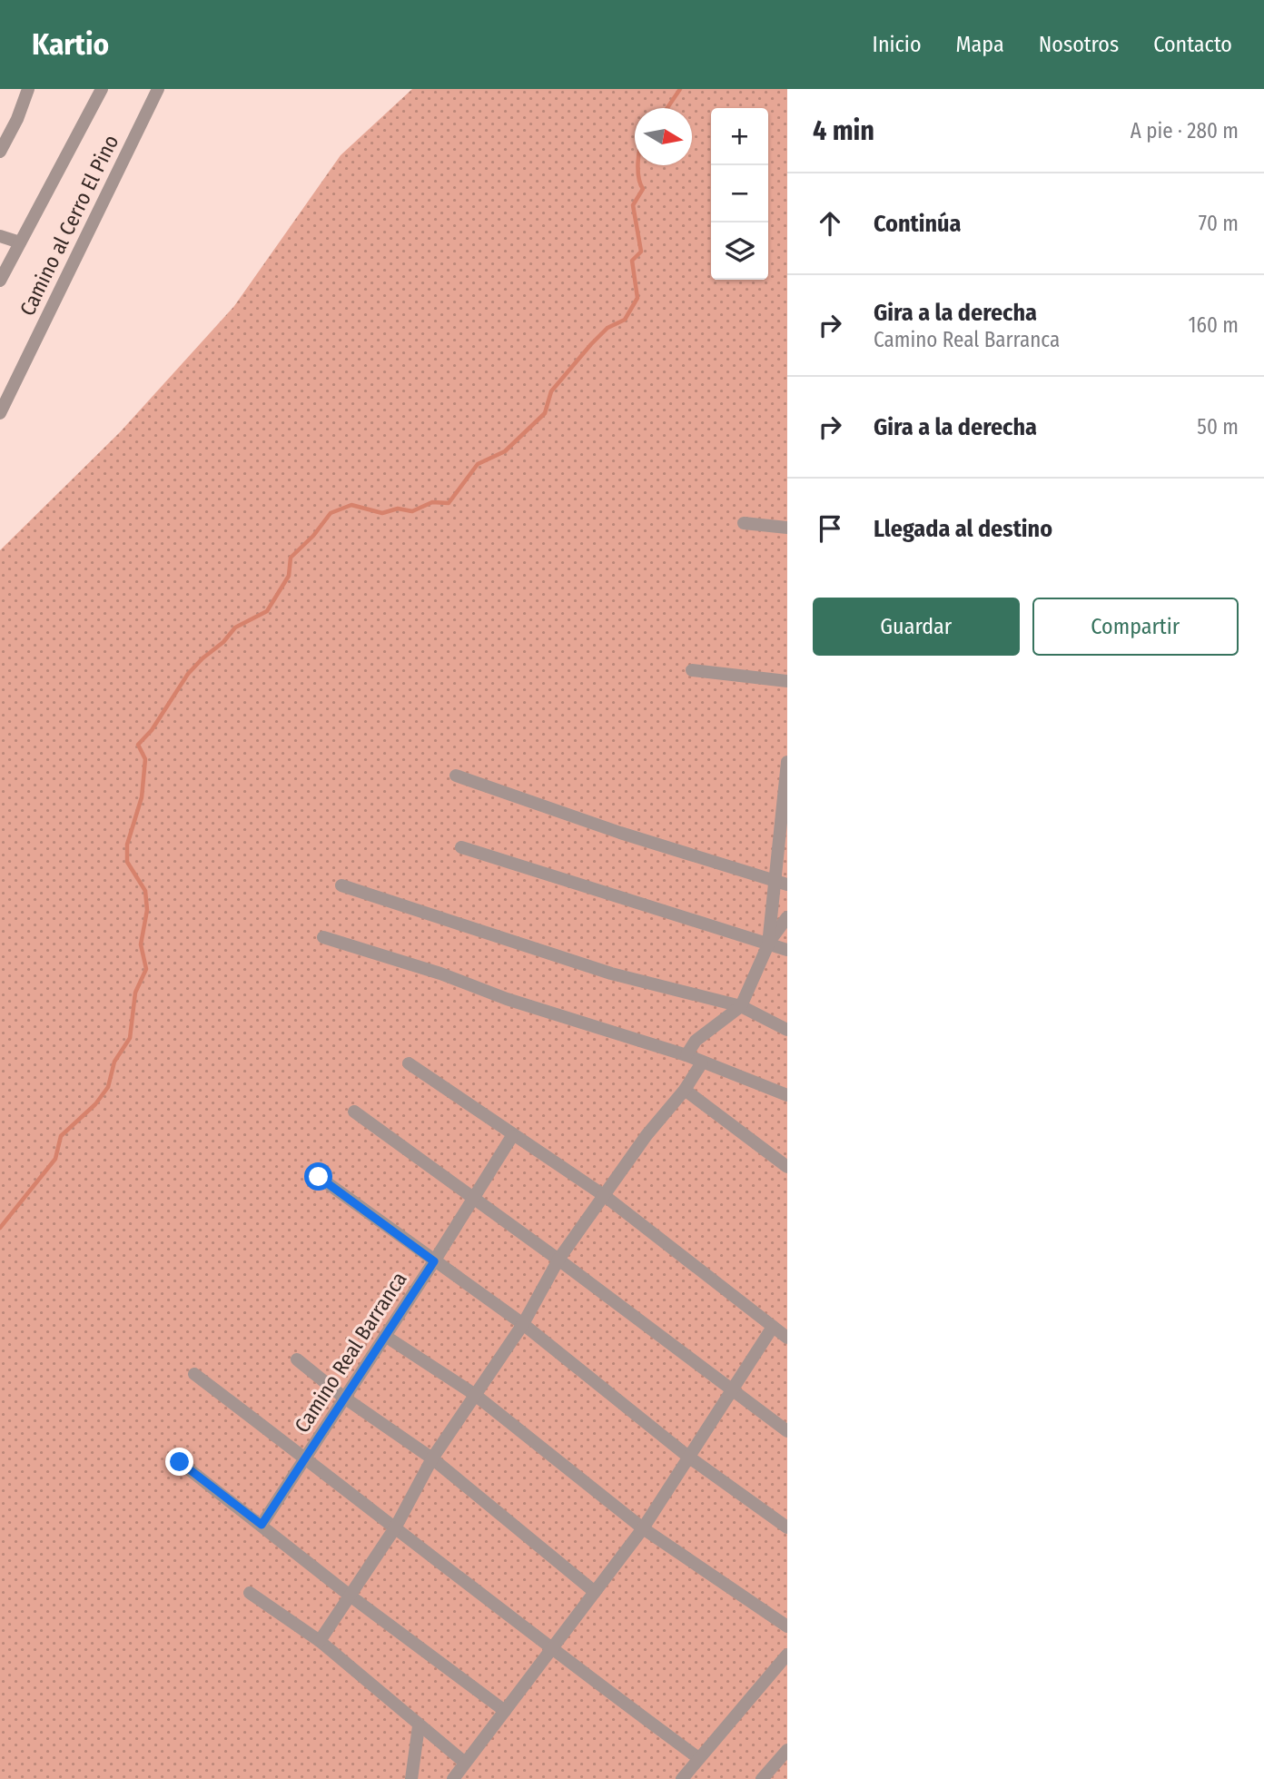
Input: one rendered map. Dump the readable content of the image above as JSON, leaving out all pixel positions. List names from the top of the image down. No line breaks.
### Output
{"streets":{"street":["Camino al Cerro El Pino","Camino Real Barranca"]},"north":"right","page":{"header":"Kartio","nav":["Inicio","Mapa","Nosotros","Contacto"],"heading":["4 min","A pie · 280 m"],"map_buttons":["+","−"],"list":[["Continúa","70 m"],["Gira a la derecha","Camino Real Barranca","160 m"],["Gira a la derecha","50 m"],"Llegada al destino"],"buttons":["Guardar","Compartir"]}}
